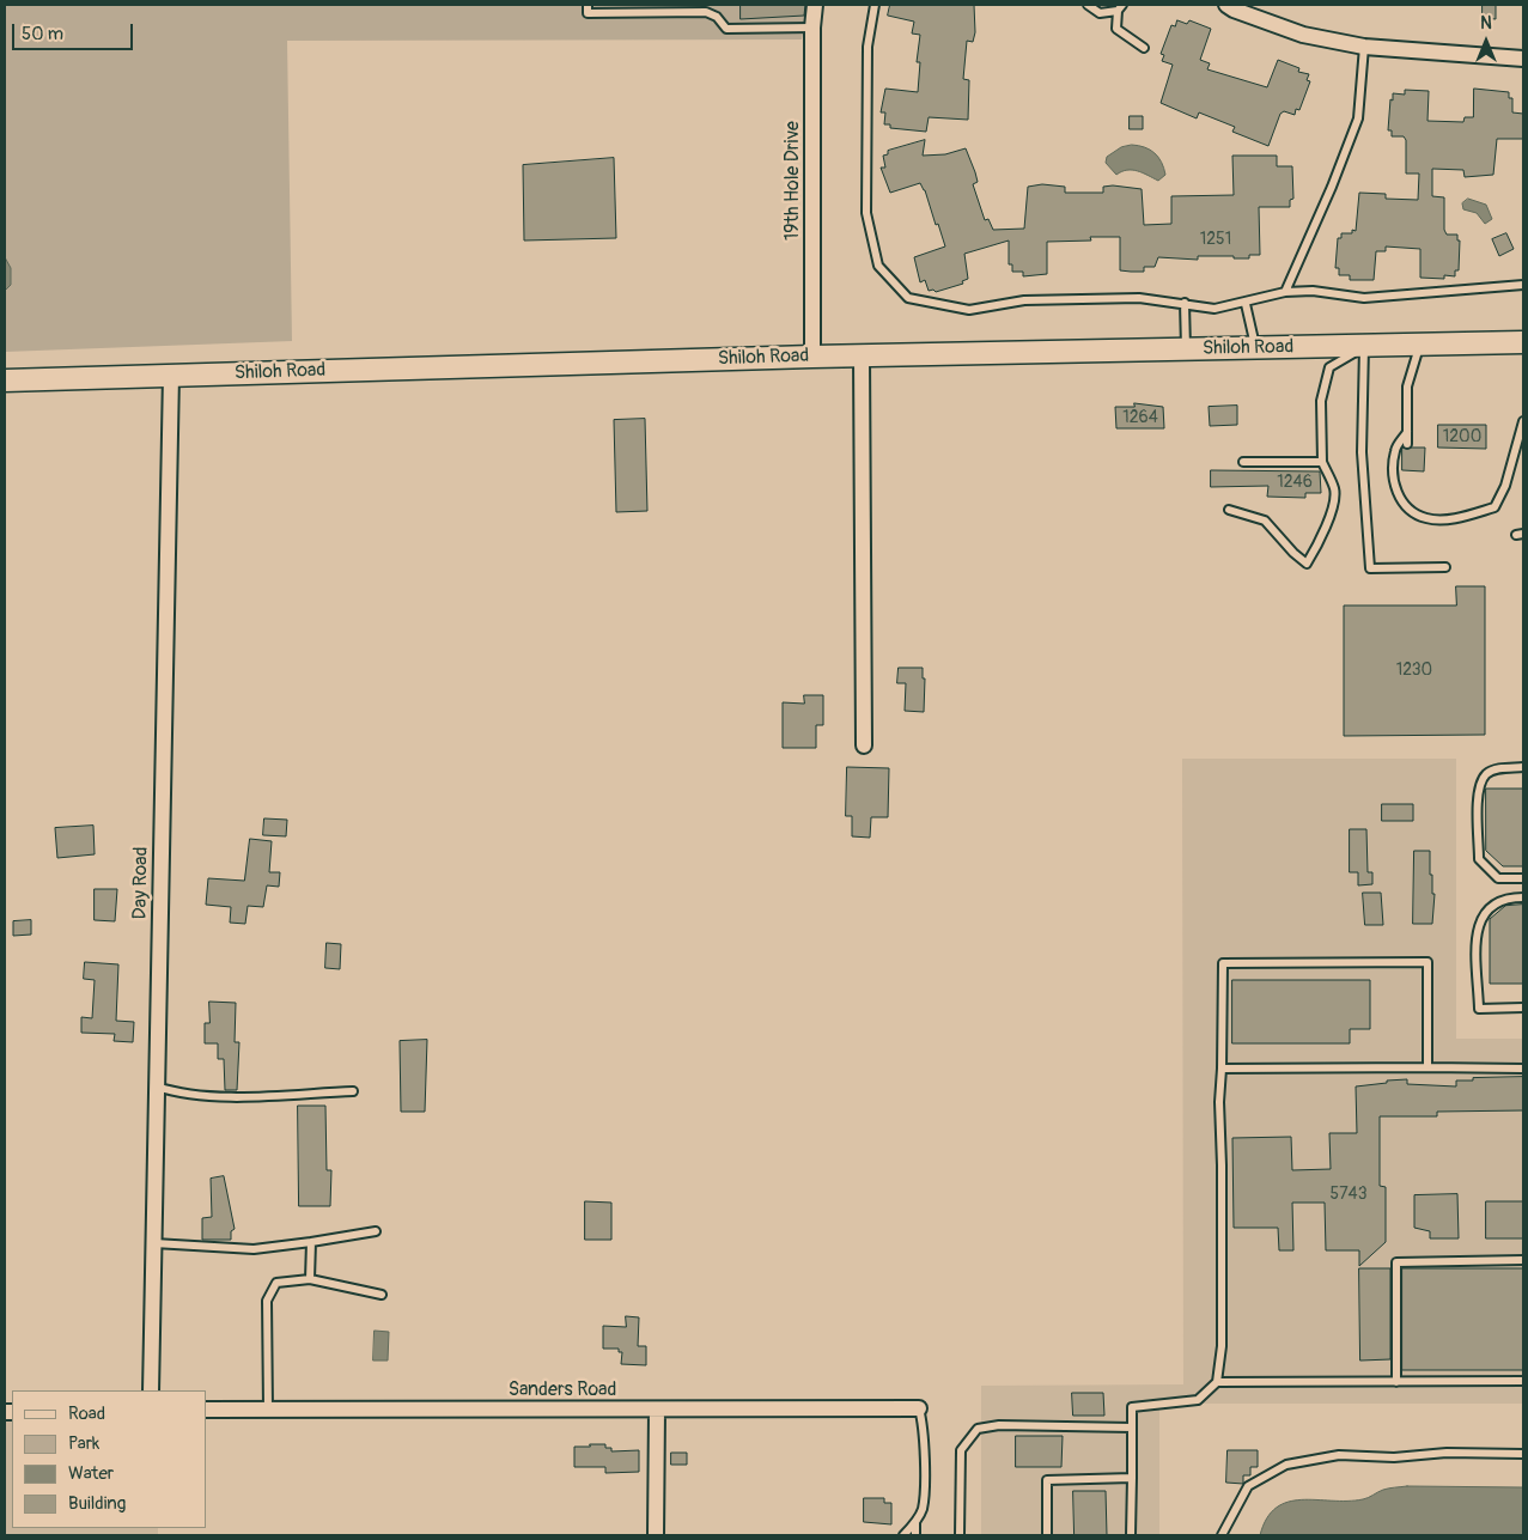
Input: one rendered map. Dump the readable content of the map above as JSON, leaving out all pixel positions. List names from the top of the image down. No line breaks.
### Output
{"streets":{"main road":["Shiloh Road"],"street":["19th Hole Drive","Day Road","Sanders Road"]},"crossings":[["19th Hole Drive","Shiloh Road"],["Shiloh Road","Day Road"]],"house_numbers":["1251","1264","1200","1246","1230","5743"],"legend":["Road","Park","Water","Building"],"scale_bar":"50 m","north":"top"}
